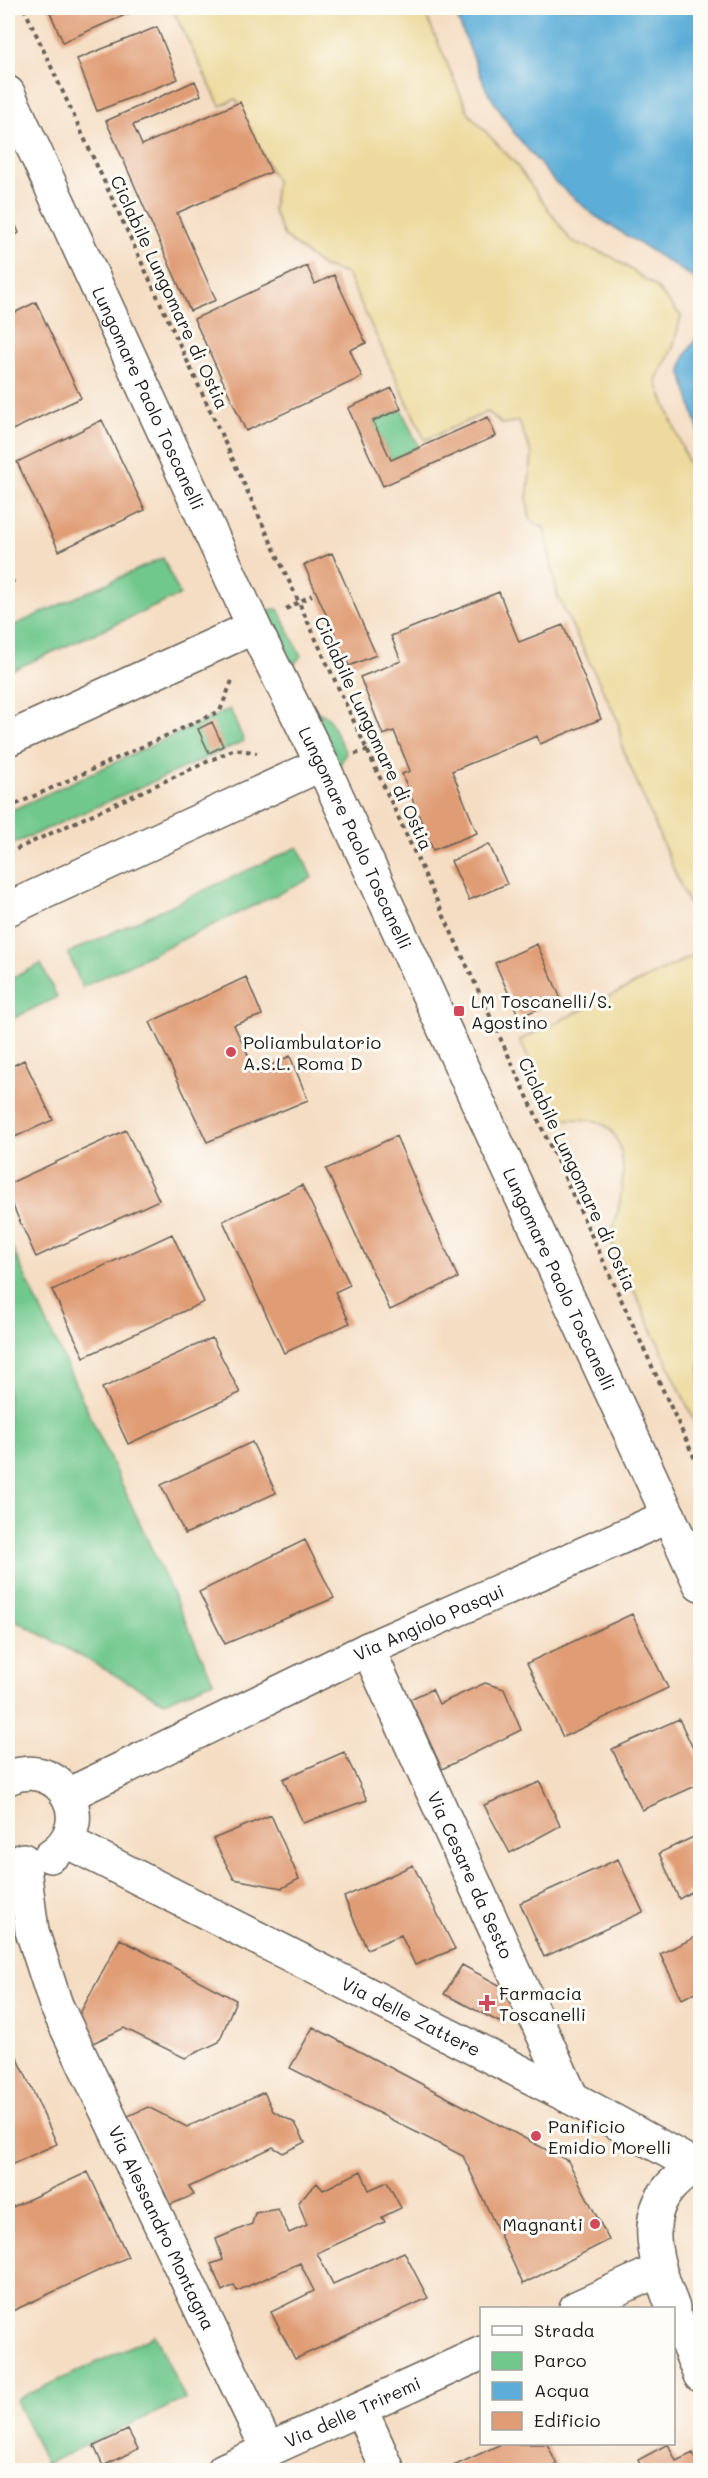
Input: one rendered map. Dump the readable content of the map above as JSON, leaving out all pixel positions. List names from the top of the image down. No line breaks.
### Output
{"streets":{"street":["Lungomare Paolo Toscanelli","Via Angiolo Pasqui","Via Cesare da Sesto","Via delle Zattere","Via Alessandro Montagna","Via delle Triremi"],"path":["Ciclabile Lungomare di Ostia"]},"crossings":[["Lungomare Paolo Toscanelli","Via Angiolo Pasqui"],["Via Angiolo Pasqui","Via Cesare da Sesto"],["Via Cesare da Sesto","Via delle Zattere"],["Via Alessandro Montagna","Via delle Triremi"]],"places":{"transit":["LM Toscanelli/S. Agostino"],"other":["Poliambulatorio A.S.L. Roma D","Panificio Emidio Morelli","Magnanti"],"health":["Farmacia Toscanelli"]},"legend":["Strada","Parco","Acqua","Edificio"]}
